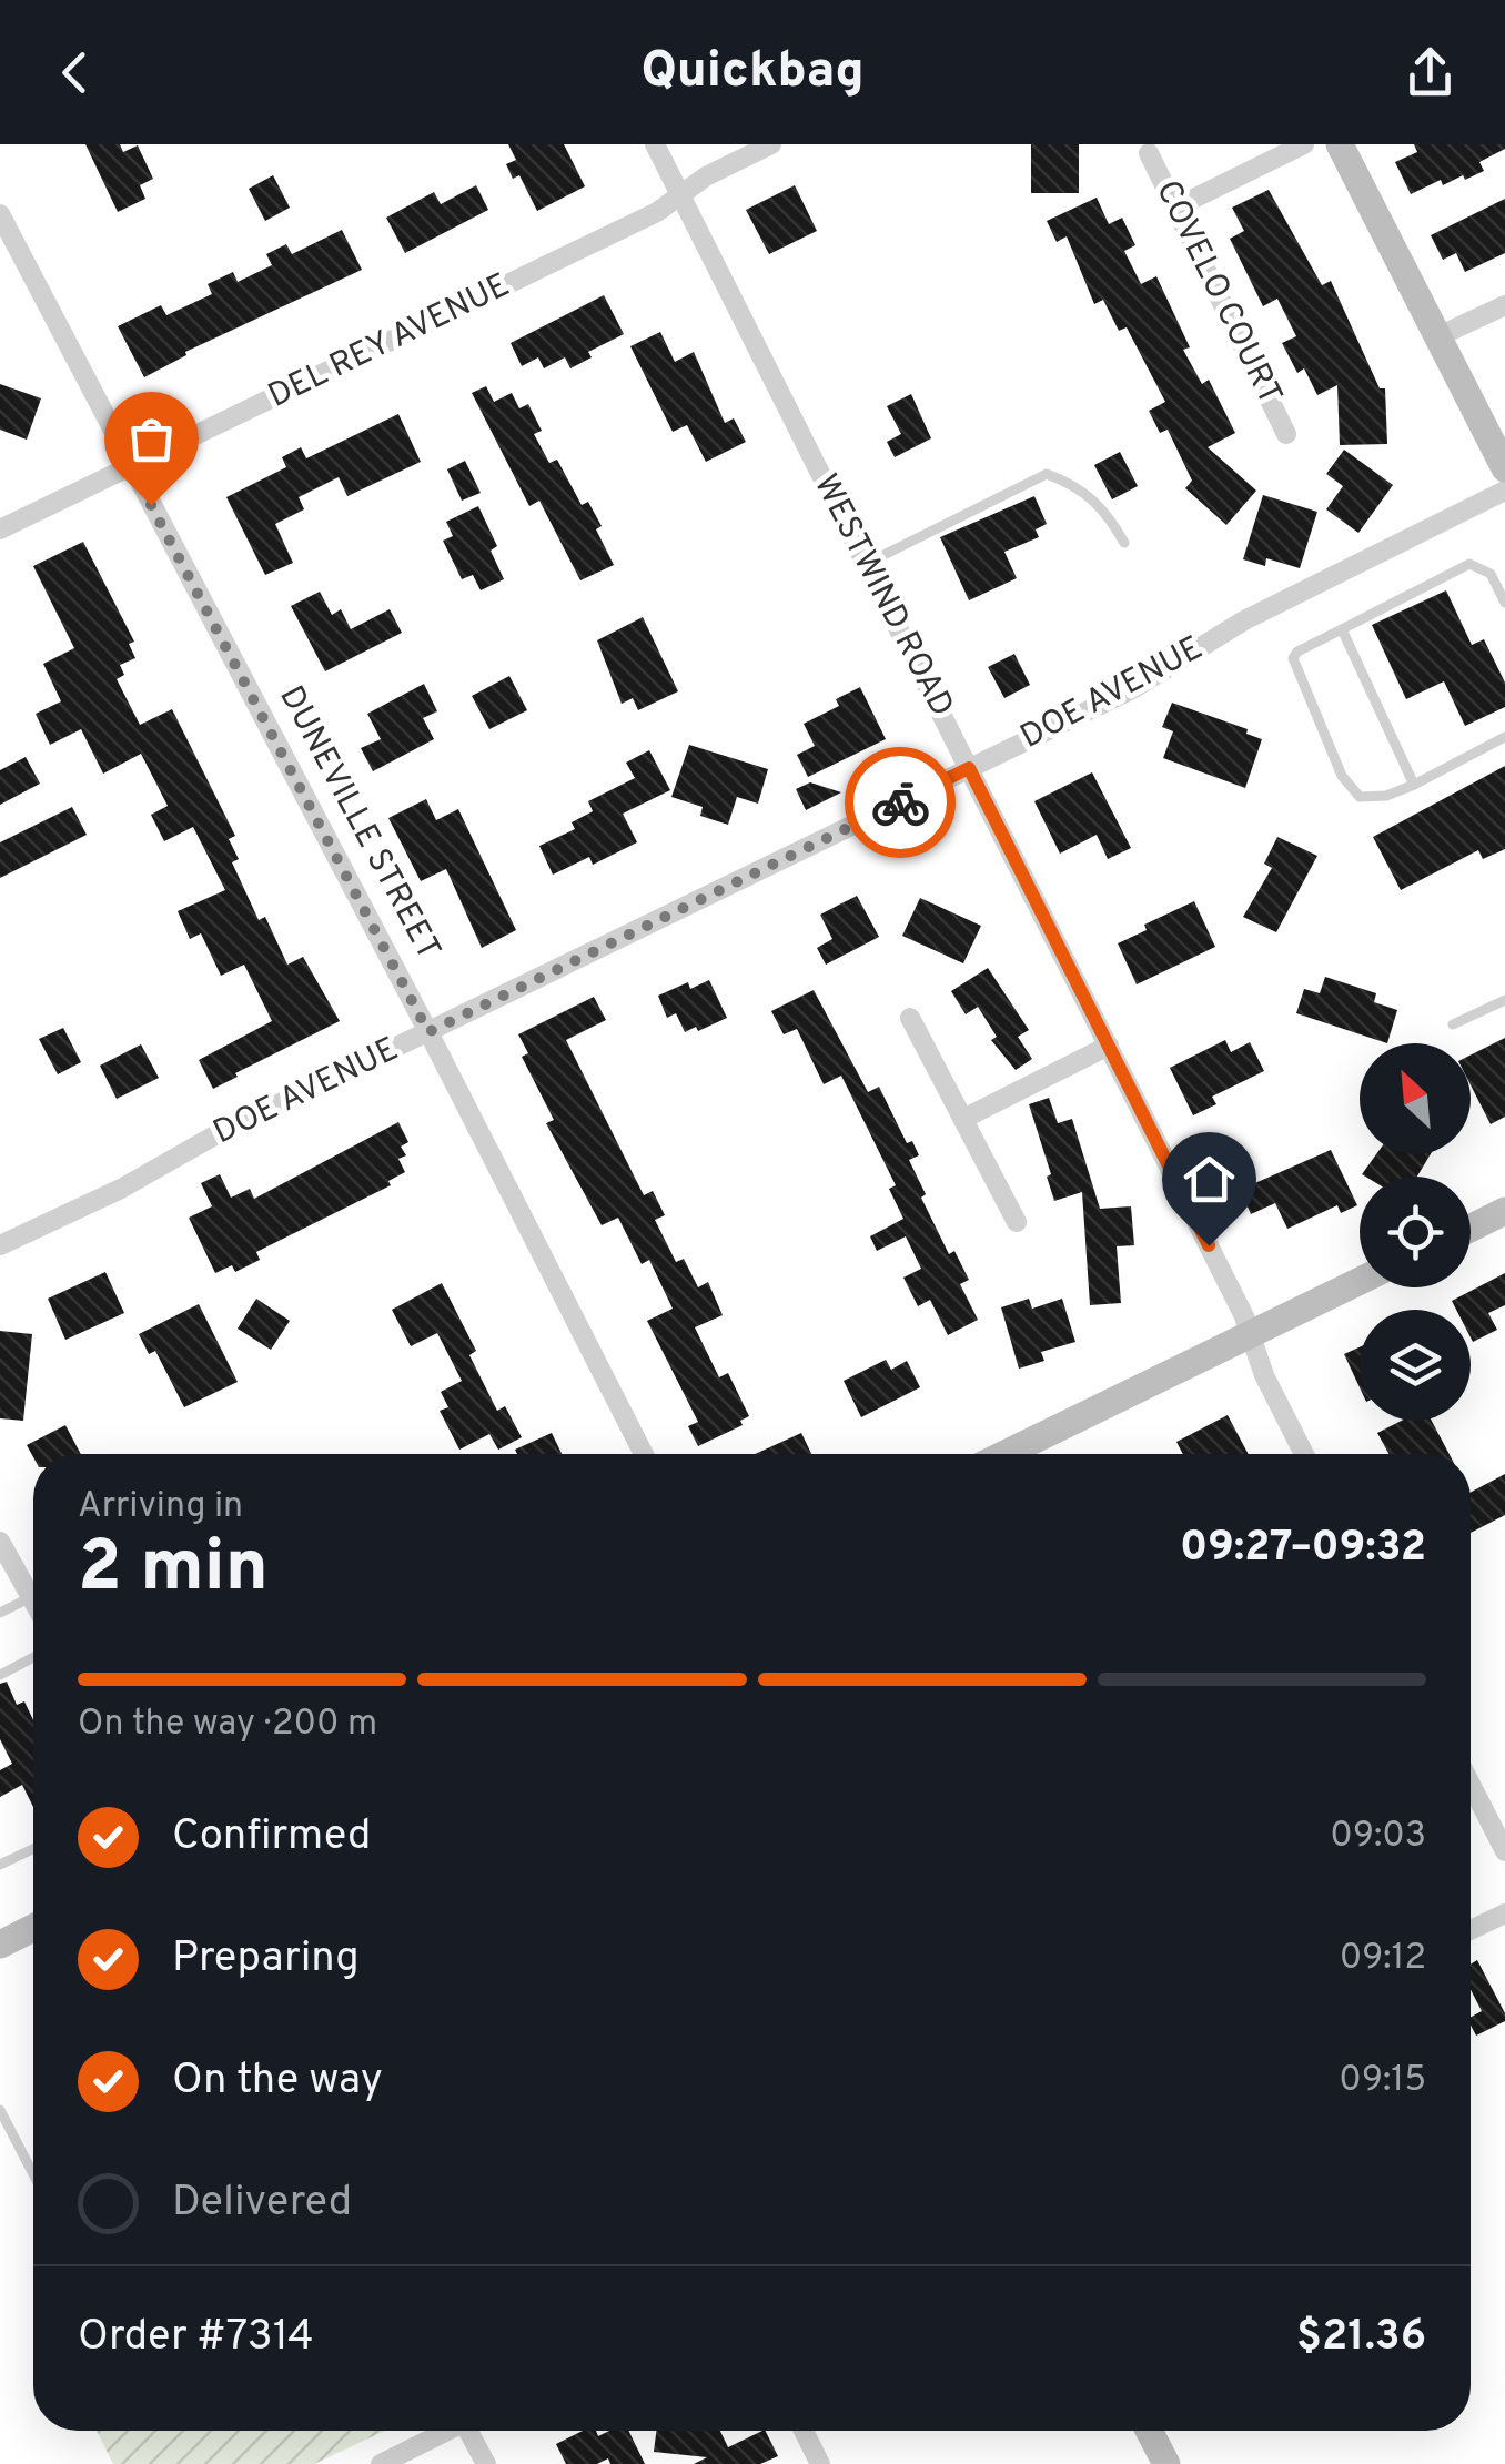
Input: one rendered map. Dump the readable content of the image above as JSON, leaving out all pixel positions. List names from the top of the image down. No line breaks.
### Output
{"streets":{"street":["COVELO COURT","DEL REY AVENUE","WESTWIND ROAD","DOE AVENUE","DUNEVILLE STREET"]},"crossings":[["DEL REY AVENUE","WESTWIND ROAD"],["DEL REY AVENUE","DUNEVILLE STREET"],["WESTWIND ROAD","DOE AVENUE"],["DOE AVENUE","DUNEVILLE STREET"]],"north":"top left","page":{"header":"Quickbag","heading":["2 min","Arriving in","09:27–09:32"],"panel":["Order #7314","$21.36"],"bar":"On the way · 200 m","list":[["Confirmed","09:03"],["Preparing","09:12"],["On the way","09:15"],"Delivered"]}}
